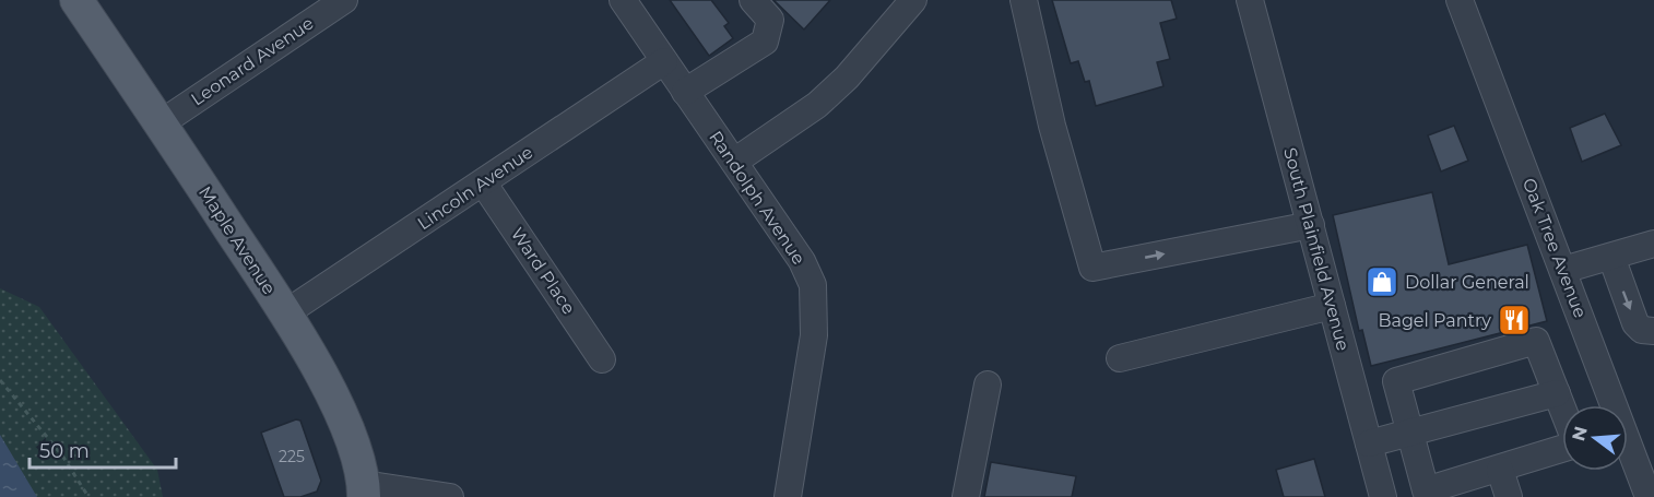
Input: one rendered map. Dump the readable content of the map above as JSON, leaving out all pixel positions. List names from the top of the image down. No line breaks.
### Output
{"streets":{"main road":["Maple Avenue"],"street":["Leonard Avenue","Lincoln Avenue","Randolph Avenue","Oak Tree Avenue","South Plainfield Avenue","Ward Place"]},"crossings":[["Leonard Avenue","Maple Avenue"],["Lincoln Avenue","Randolph Avenue"],["Lincoln Avenue","Maple Avenue"],["Lincoln Avenue","Ward Place"]],"places":{"shop":["Dollar General"],"restaurant":["Bagel Pantry"]},"house_numbers":["225"],"scale_bar":"50 m","north":"left"}
